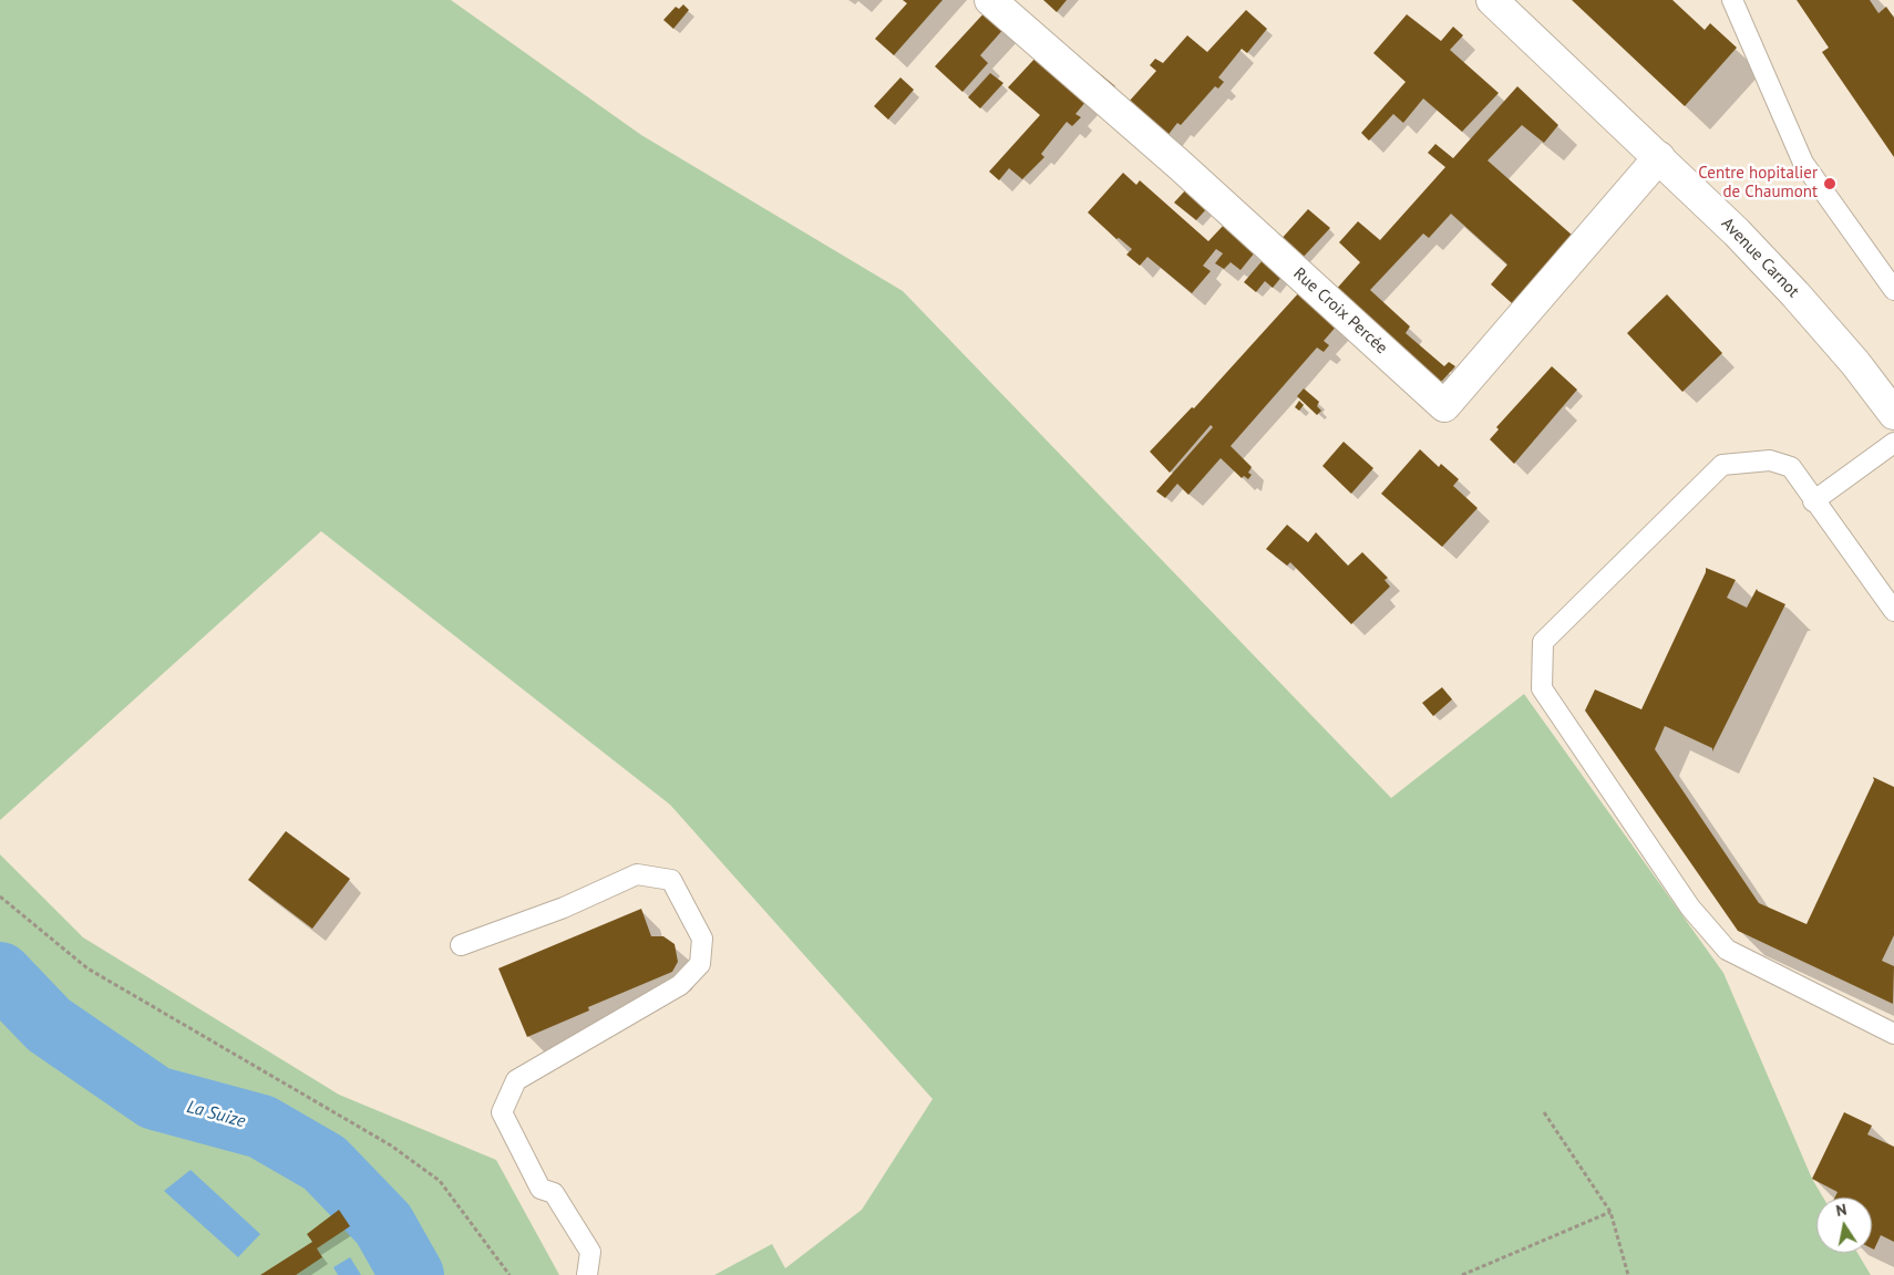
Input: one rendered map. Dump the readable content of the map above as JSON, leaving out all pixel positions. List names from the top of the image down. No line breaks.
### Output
{"streets":{"street":["Avenue Carnot","Rue Croix Percée"]},"crossings":[["Avenue Carnot","Rue Croix Percée"]],"water":["La Suize"],"places":["Centre hopitalier de Chaumont"],"north":"top"}
